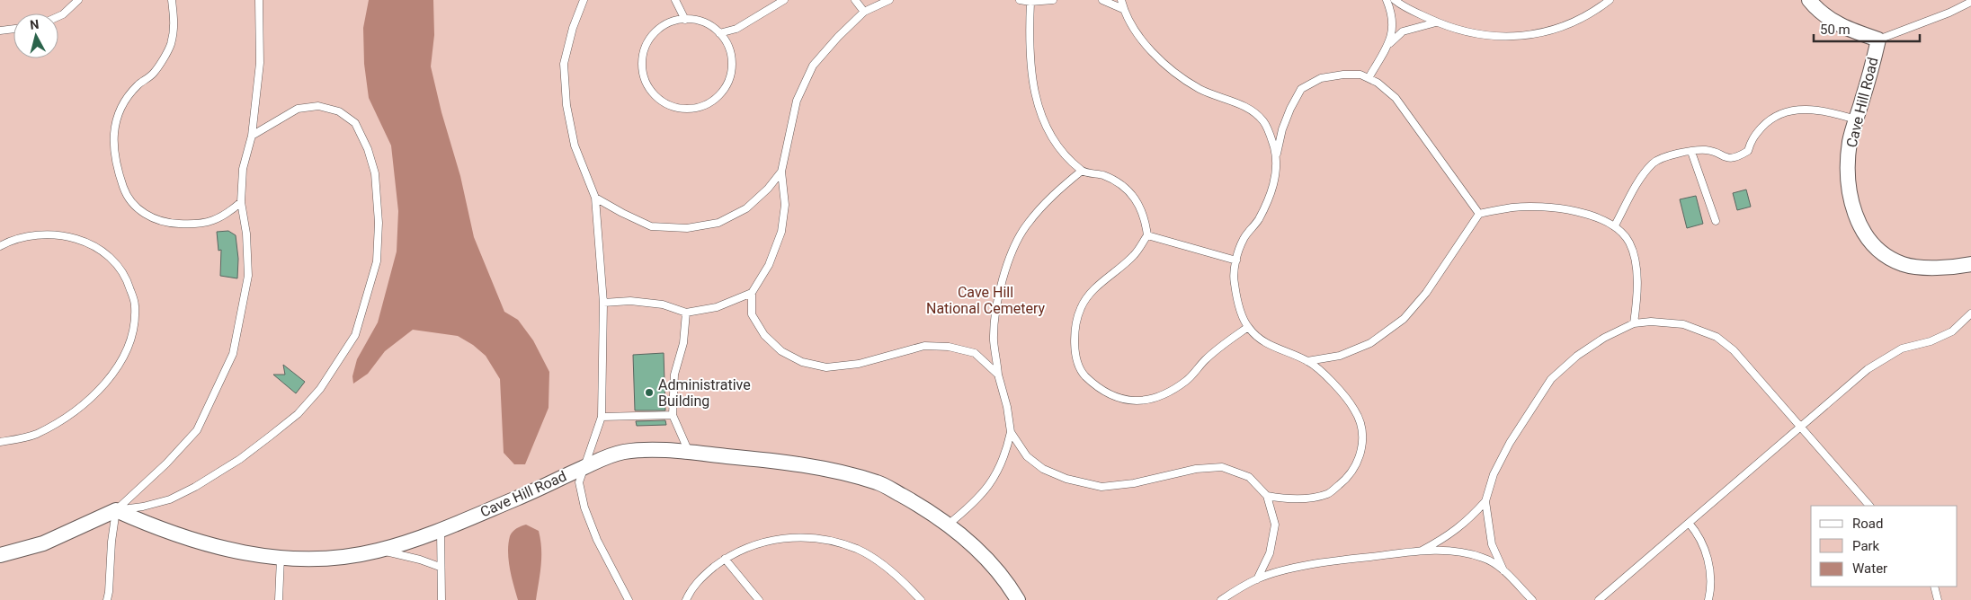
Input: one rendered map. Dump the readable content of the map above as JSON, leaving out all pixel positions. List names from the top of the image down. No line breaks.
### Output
{"streets":{"street":["Cave Hill Road"]},"parks":["Cave Hill National Cemetery"],"places":["Administrative Building"],"legend":["Road","Park","Water"],"scale_bar":"50 m","north":"top"}
